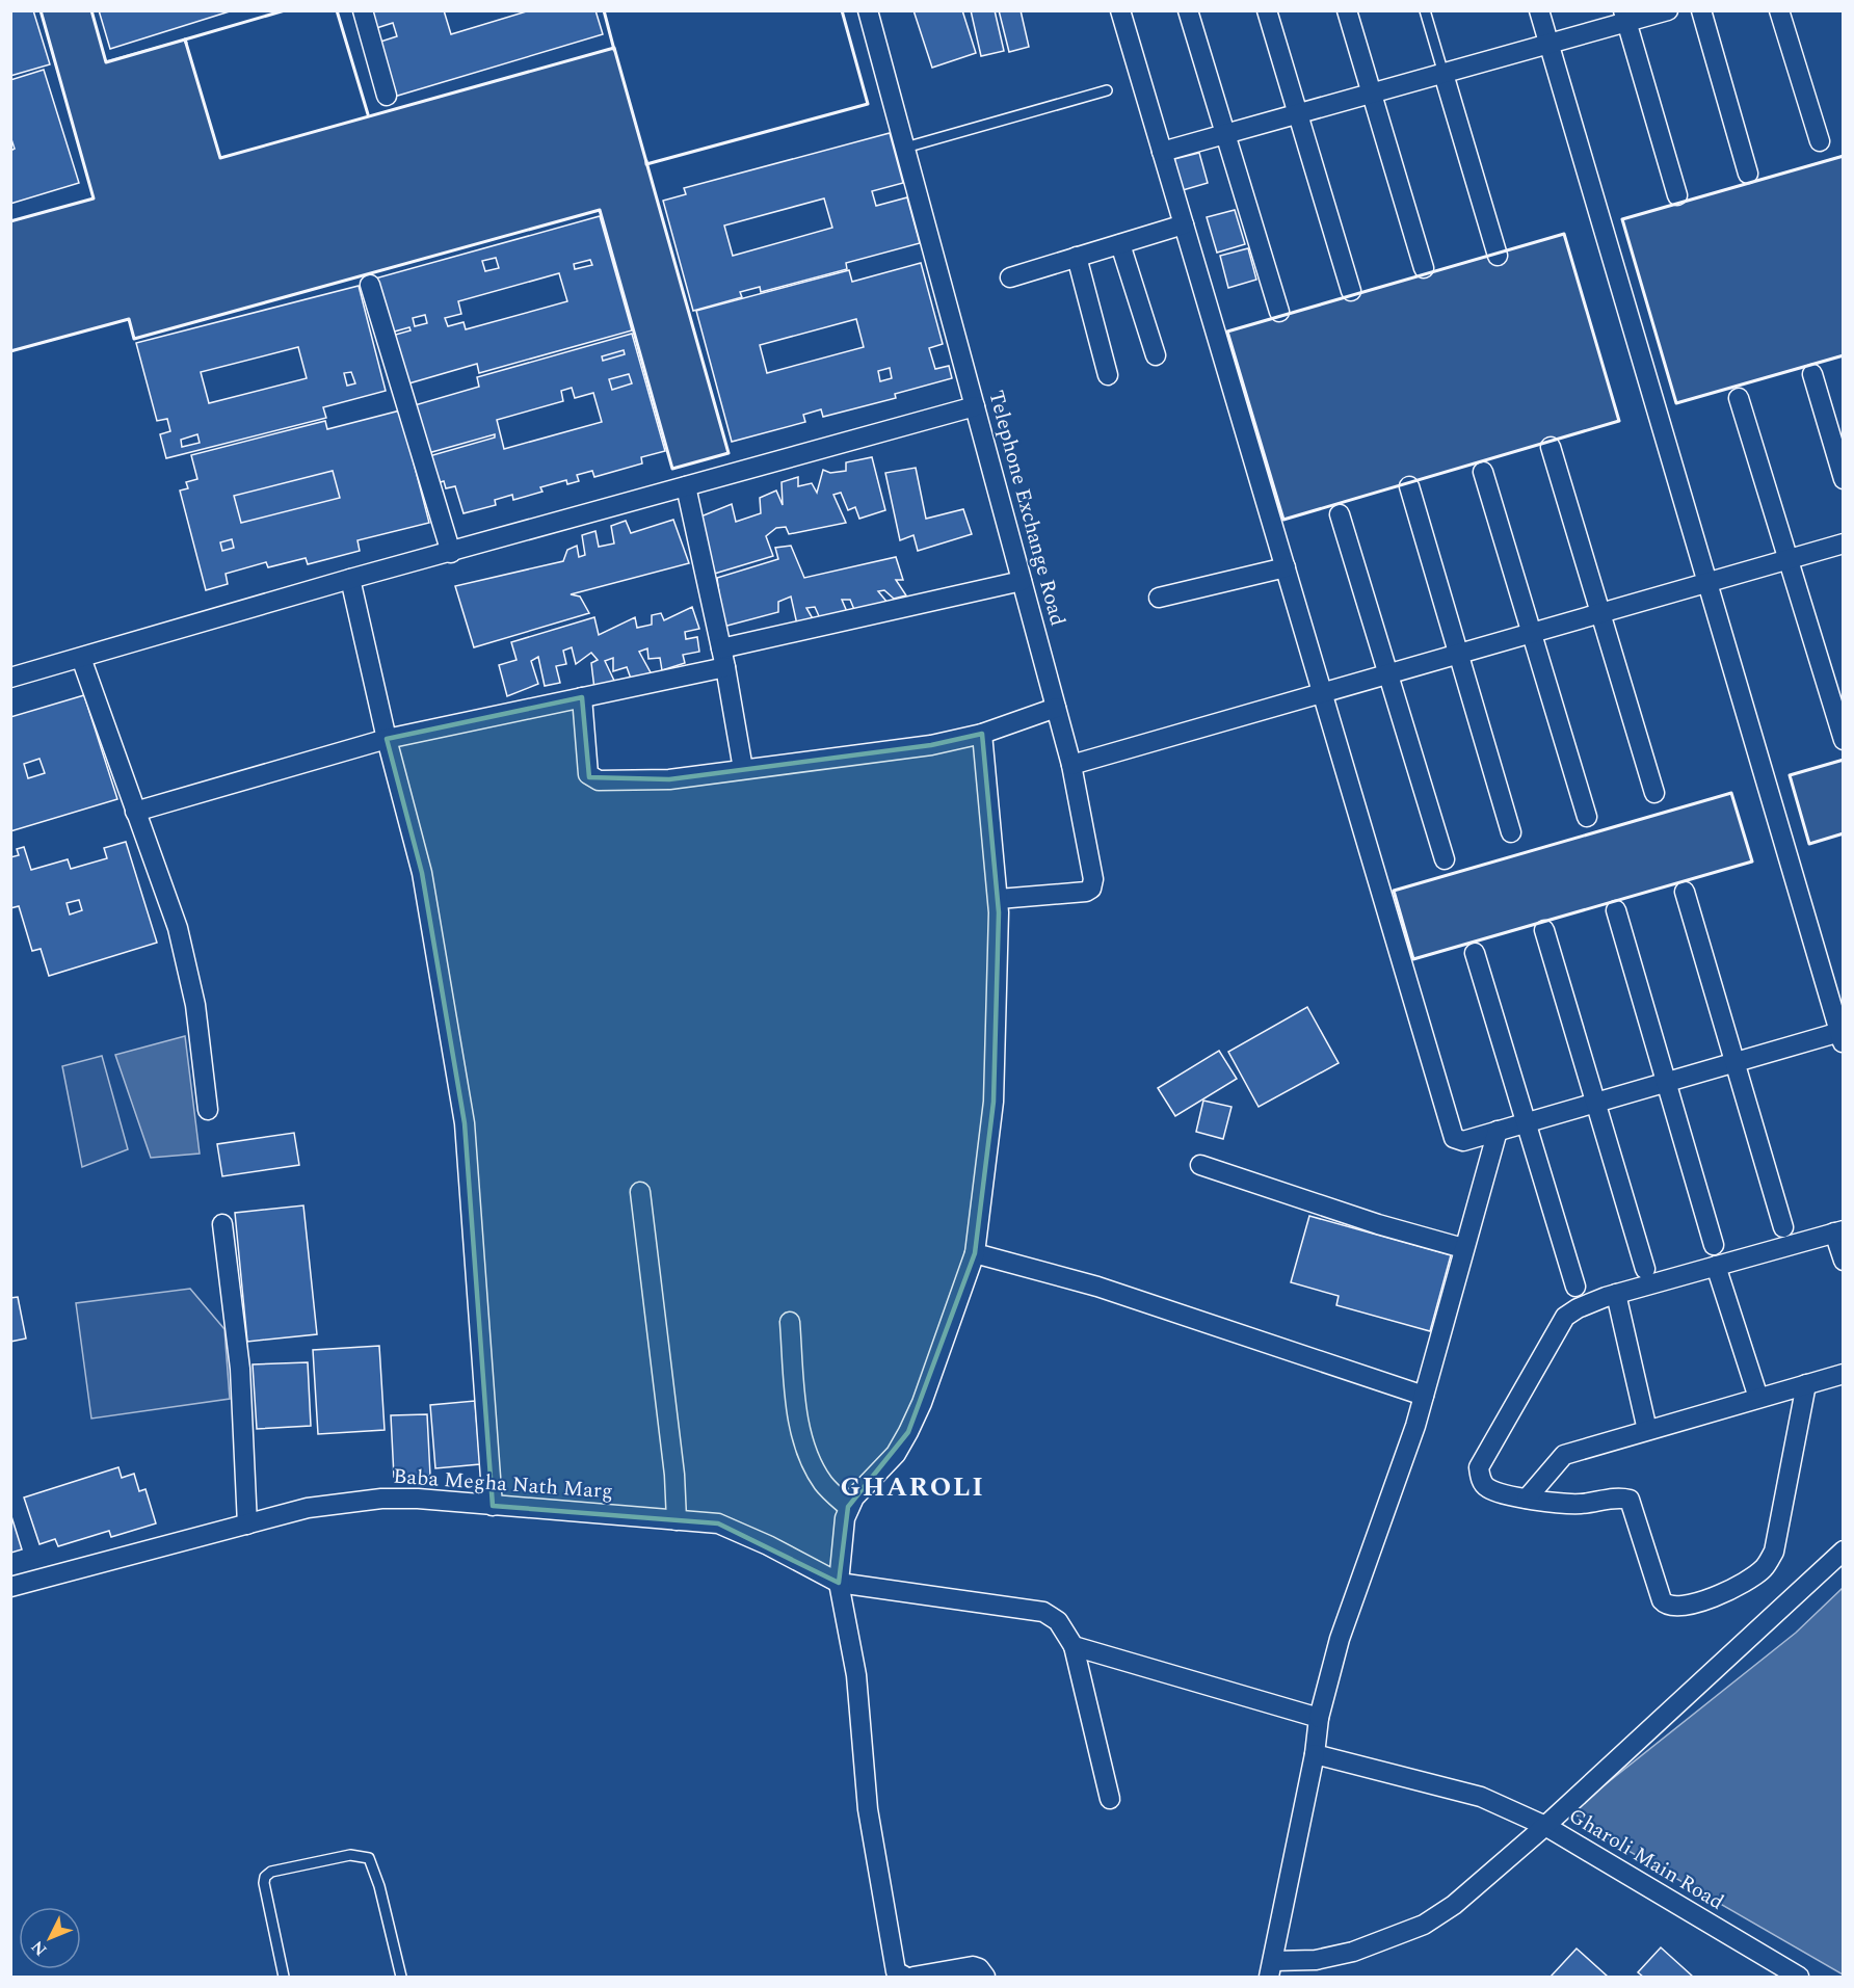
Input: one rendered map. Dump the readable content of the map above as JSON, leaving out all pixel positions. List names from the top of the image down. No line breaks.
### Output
{"streets":{"street":["Telephone Exchange Road","Baba Megha Nath Marg","Gharoli Main Road"]},"districts":["GHAROLI"],"north":"bottom left"}
